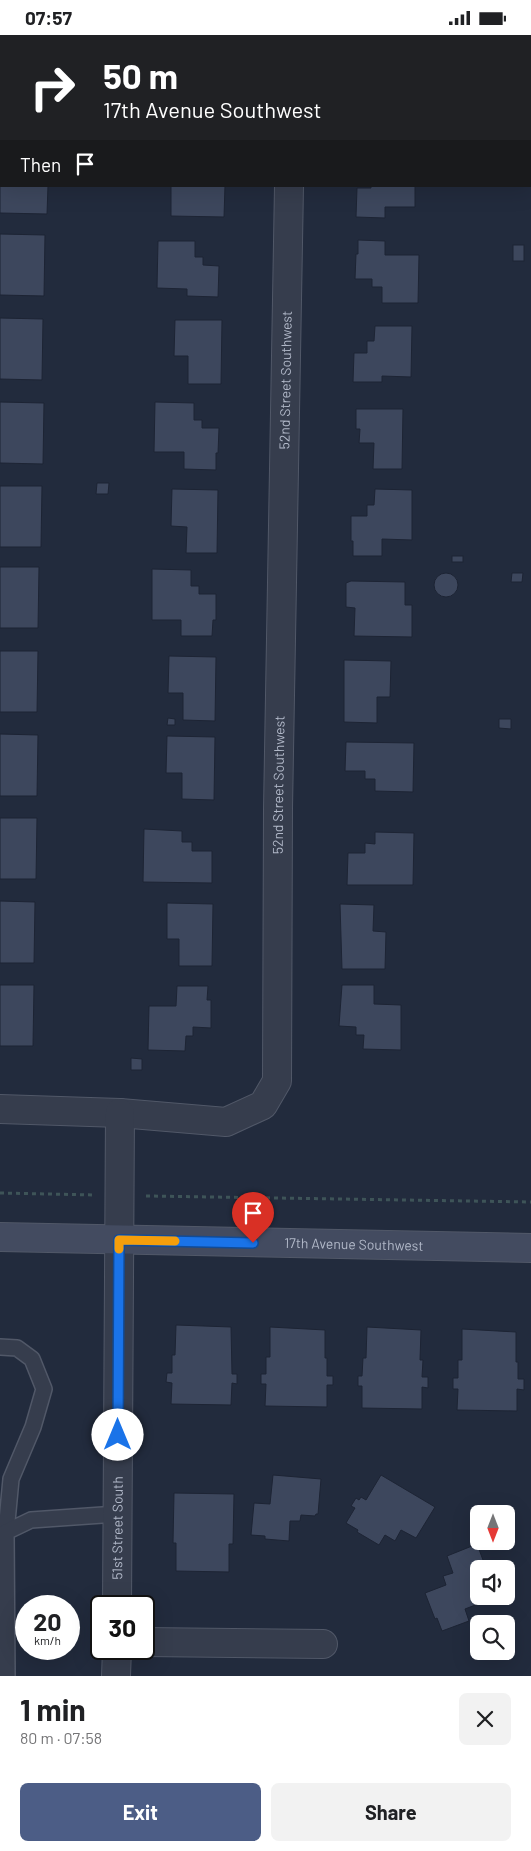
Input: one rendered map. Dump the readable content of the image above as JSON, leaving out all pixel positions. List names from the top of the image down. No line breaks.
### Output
{"streets":{"street":["52nd Street Southwest","17th Avenue Southwest","51st Street South"]},"crossings":[["17th Avenue Southwest","51st Street South"]],"north":"bottom","page":{"status":"07:57","turn":["50 m","17th Avenue Southwest"],"then":"Then","speed":"20 km/h","limit":"30","heading":["1 min","80 m · 07:58"],"buttons":["Exit","Share"]}}
